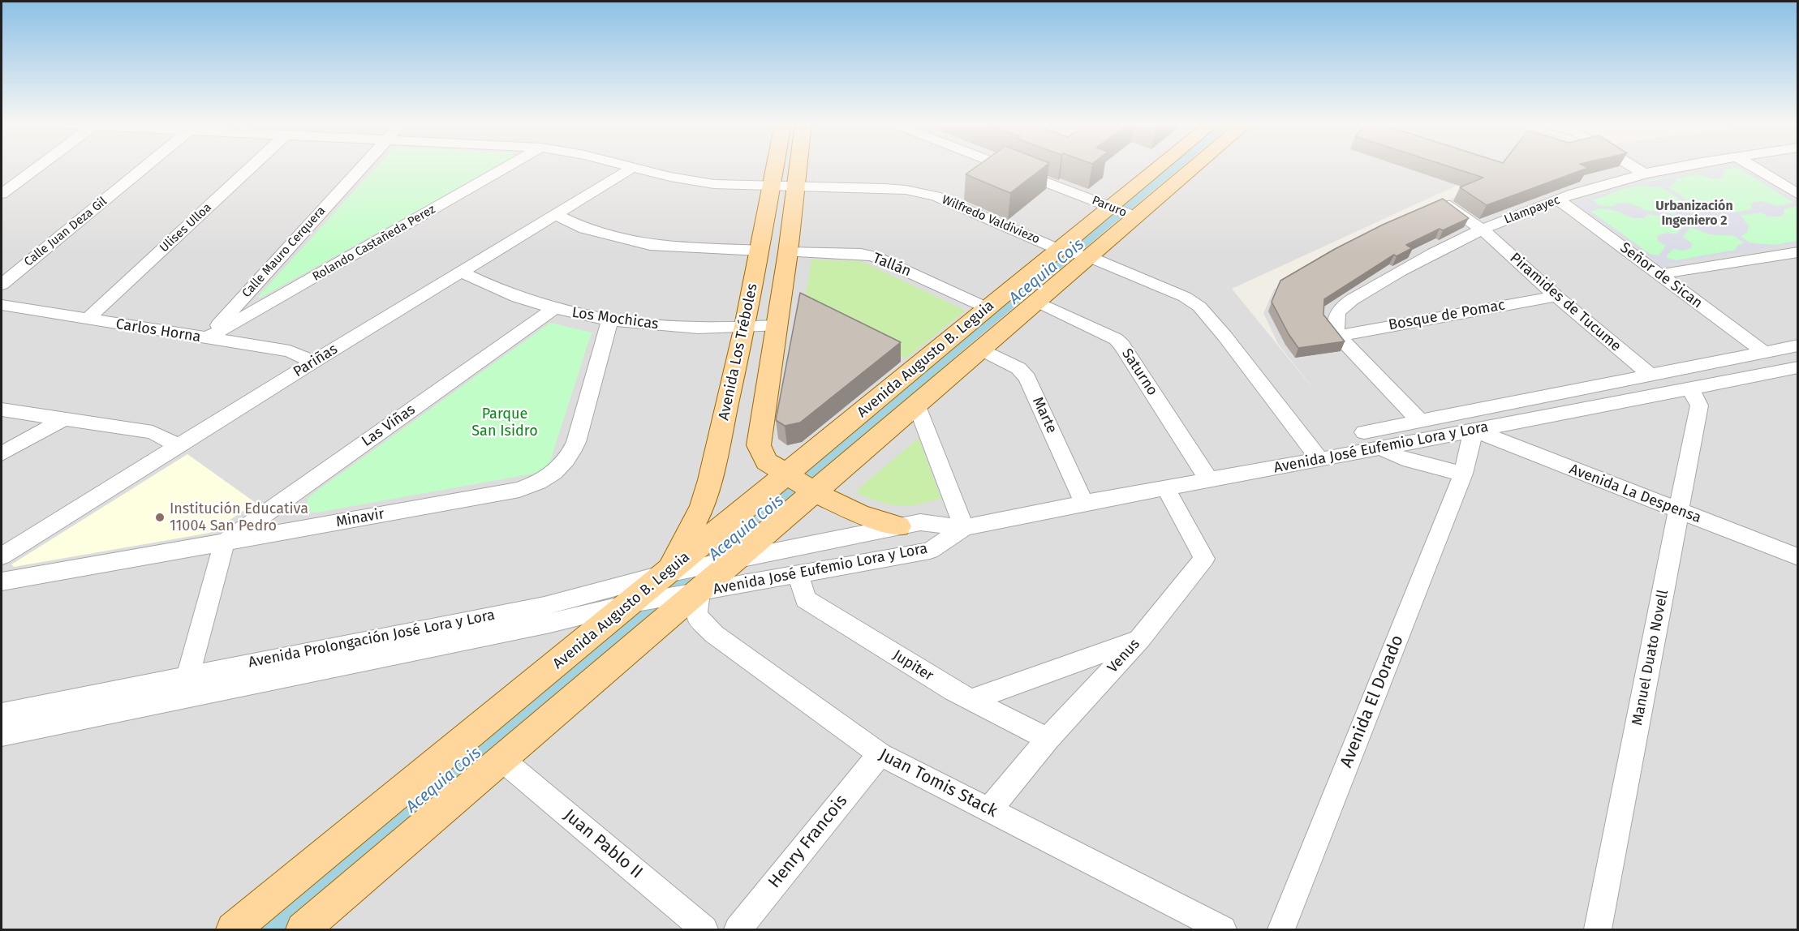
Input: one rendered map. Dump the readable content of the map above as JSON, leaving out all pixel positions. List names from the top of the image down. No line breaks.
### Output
{"streets":{"main road":["Avenida Los Tréboles","Avenida Augusto B. Leguia"],"street":["Paruro","Llampayec","Wilfredo Valdiviezo","Ulises Ulloa","Calle Juan Deza Gil","Rolando Castañeda Perez","Calle Mauro Cerquera","Tallán","Señor de Sican","Piramides de Tucume","Bosque de Pomac","Los Mochicas","Carlos Horna","Pariñas","Saturno","Marte","Las Viñas","Avenida José Eufemio Lora y Lora","Avenida La Despensa","Minavir","Avenida Prolongación José Lora y Lora","Venus","Manuel Duato Novell","Jupiter","Avenida El Dorado","Juan Tomis Stack","Henry Francois","Juan Pablo II"]},"crossings":[["Paruro","Avenida Augusto B. Leguia"],["Llampayec","Señor de Sican"],["Llampayec","Piramides de Tucume"],["Llampayec","Bosque de Pomac"],["Wilfredo Valdiviezo","Avenida Los Tréboles"],["Wilfredo Valdiviezo","Avenida Augusto B. Leguia"],["Wilfredo Valdiviezo","Pariñas"],["Ulises Ulloa","Carlos Horna"],["Rolando Castañeda Perez","Calle Mauro Cerquera"],["Rolando Castañeda Perez","Carlos Horna"],["Calle Mauro Cerquera","Carlos Horna"],["Tallán","Avenida Los Tréboles"],["Tallán","Avenida Augusto B. Leguia"],["Piramides de Tucume","Bosque de Pomac"],["Los Mochicas","Avenida Los Tréboles"],["Los Mochicas","Pariñas"],["Los Mochicas","Las Viñas"],["Los Mochicas","Minavir"],["Carlos Horna","Pariñas"],["Avenida Los Tréboles","Avenida Augusto B. Leguia"],["Avenida Los Tréboles","Avenida José Eufemio Lora y Lora"],["Avenida Los Tréboles","Avenida Prolongación José Lora y Lora"],["Avenida Augusto B. Leguia","Saturno"],["Avenida Augusto B. Leguia","Marte"],["Avenida Augusto B. Leguia","Avenida José Eufemio Lora y Lora"],["Avenida Augusto B. Leguia","Avenida Prolongación José Lora y Lora"],["Avenida Augusto B. Leguia","Juan Tomis Stack"],["Avenida Augusto B. Leguia","Juan Pablo II"],["Saturno","Avenida José Eufemio Lora y Lora"],["Marte","Avenida José Eufemio Lora y Lora"],["Las Viñas","Minavir"],["Avenida José Eufemio Lora y Lora","Avenida La Despensa"],["Avenida José Eufemio Lora y Lora","Avenida Prolongación José Lora y Lora"],["Avenida José Eufemio Lora y Lora","Venus"],["Avenida José Eufemio Lora y Lora","Manuel Duato Novell"],["Avenida José Eufemio Lora y Lora","Jupiter"],["Avenida José Eufemio Lora y Lora","Avenida El Dorado"],["Avenida José Eufemio Lora y Lora","Juan Tomis Stack"],["Avenida La Despensa","Manuel Duato Novell"],["Avenida La Despensa","Avenida El Dorado"],["Avenida Prolongación José Lora y Lora","Juan Tomis Stack"],["Venus","Jupiter"],["Venus","Juan Tomis Stack"],["Juan Tomis Stack","Henry Francois"]],"districts":["Urbanización Ingeniero 2"],"water":["Acequia Cois"],"parks":["Parque San Isidro"],"places":["Institución Educativa 11004 San Pedro"]}
